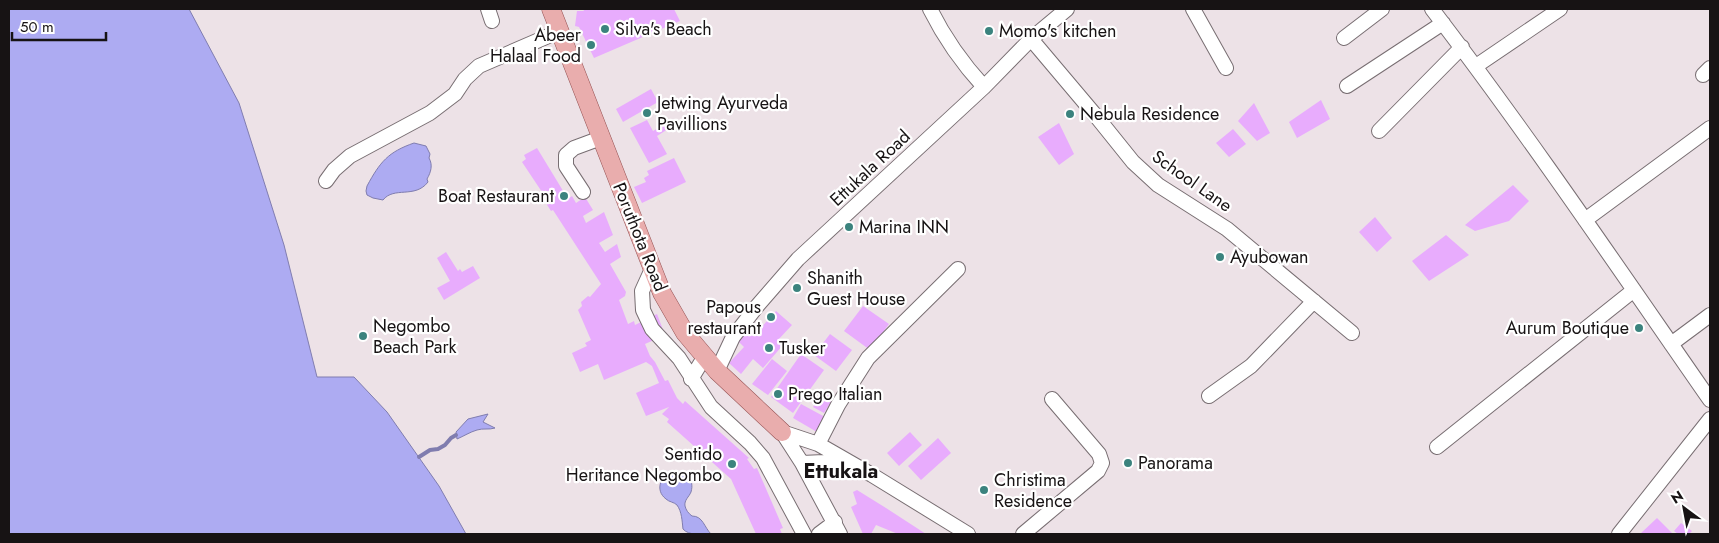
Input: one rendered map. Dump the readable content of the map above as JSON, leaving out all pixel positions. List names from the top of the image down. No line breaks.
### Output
{"streets":{"main road":["Poruthota Road"],"street":["Ettukala Road","School Lane"]},"crossings":[["Ettukala Road","School Lane"],["Ettukala Road","Poruthota Road"]],"districts":["Ettukala"],"places":["Silva's Beach","Momo's kitchen","Abeer Halaal Food","Jetwing Ayurveda Pavillions","Nebula Residence","Boat Restaurant","Marina INN","Ayubowan","Shanith Guest House","Papous restaurant","Aurum Boutique","Negombo Beach Park","Tusker","Prego Italian","Panorama","Sentido Heritance Negombo","Christima Residence"],"scale_bar":"50 m","north":"top left"}
